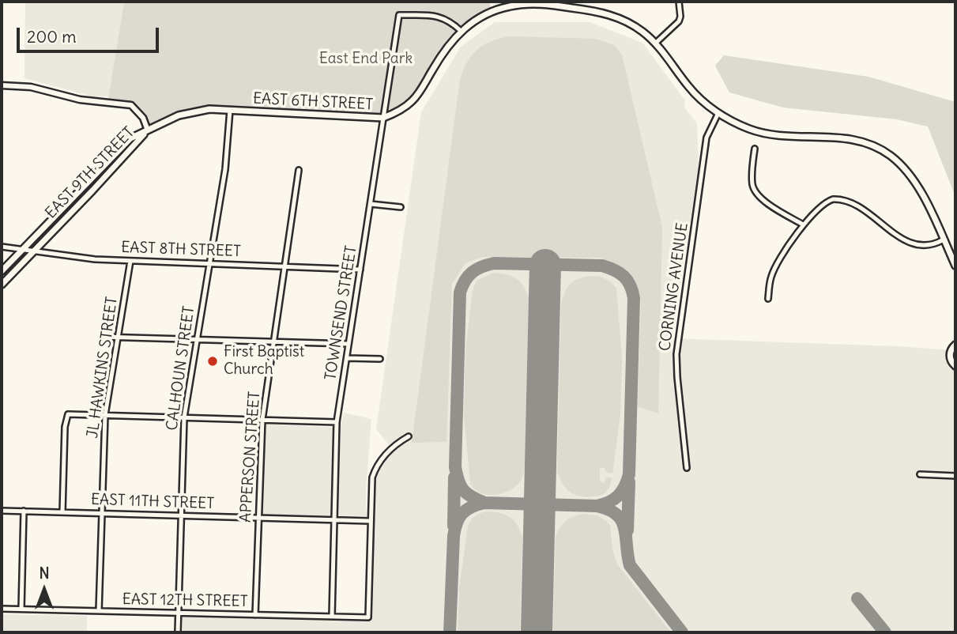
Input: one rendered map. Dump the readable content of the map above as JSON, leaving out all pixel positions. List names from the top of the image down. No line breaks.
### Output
{"streets":{"main road":["EAST 6TH STREET","EAST 9TH STREET"],"street":["EAST 8TH STREET","CORNING AVENUE","TOWNSEND STREET","JL HAWKINS STREET","CALHOUN STREET","APPERSON STREET","EAST 11TH STREET","EAST 12TH STREET"]},"crossings":[["EAST 6TH STREET","EAST 9TH STREET"],["EAST 6TH STREET","CORNING AVENUE"],["EAST 6TH STREET","TOWNSEND STREET"],["EAST 6TH STREET","CALHOUN STREET"],["EAST 9TH STREET","EAST 8TH STREET"],["EAST 8TH STREET","TOWNSEND STREET"],["EAST 8TH STREET","JL HAWKINS STREET"],["EAST 8TH STREET","CALHOUN STREET"],["EAST 8TH STREET","APPERSON STREET"],["TOWNSEND STREET","EAST 11TH STREET"],["TOWNSEND STREET","EAST 12TH STREET"],["JL HAWKINS STREET","EAST 11TH STREET"],["JL HAWKINS STREET","EAST 12TH STREET"],["CALHOUN STREET","EAST 11TH STREET"],["CALHOUN STREET","EAST 12TH STREET"],["APPERSON STREET","EAST 11TH STREET"],["APPERSON STREET","EAST 12TH STREET"],["EAST 11TH STREET","EAST 12TH STREET"]],"parks":["East End Park"],"places":["First Baptist Church"],"scale_bar":"200 m","north":"top"}
